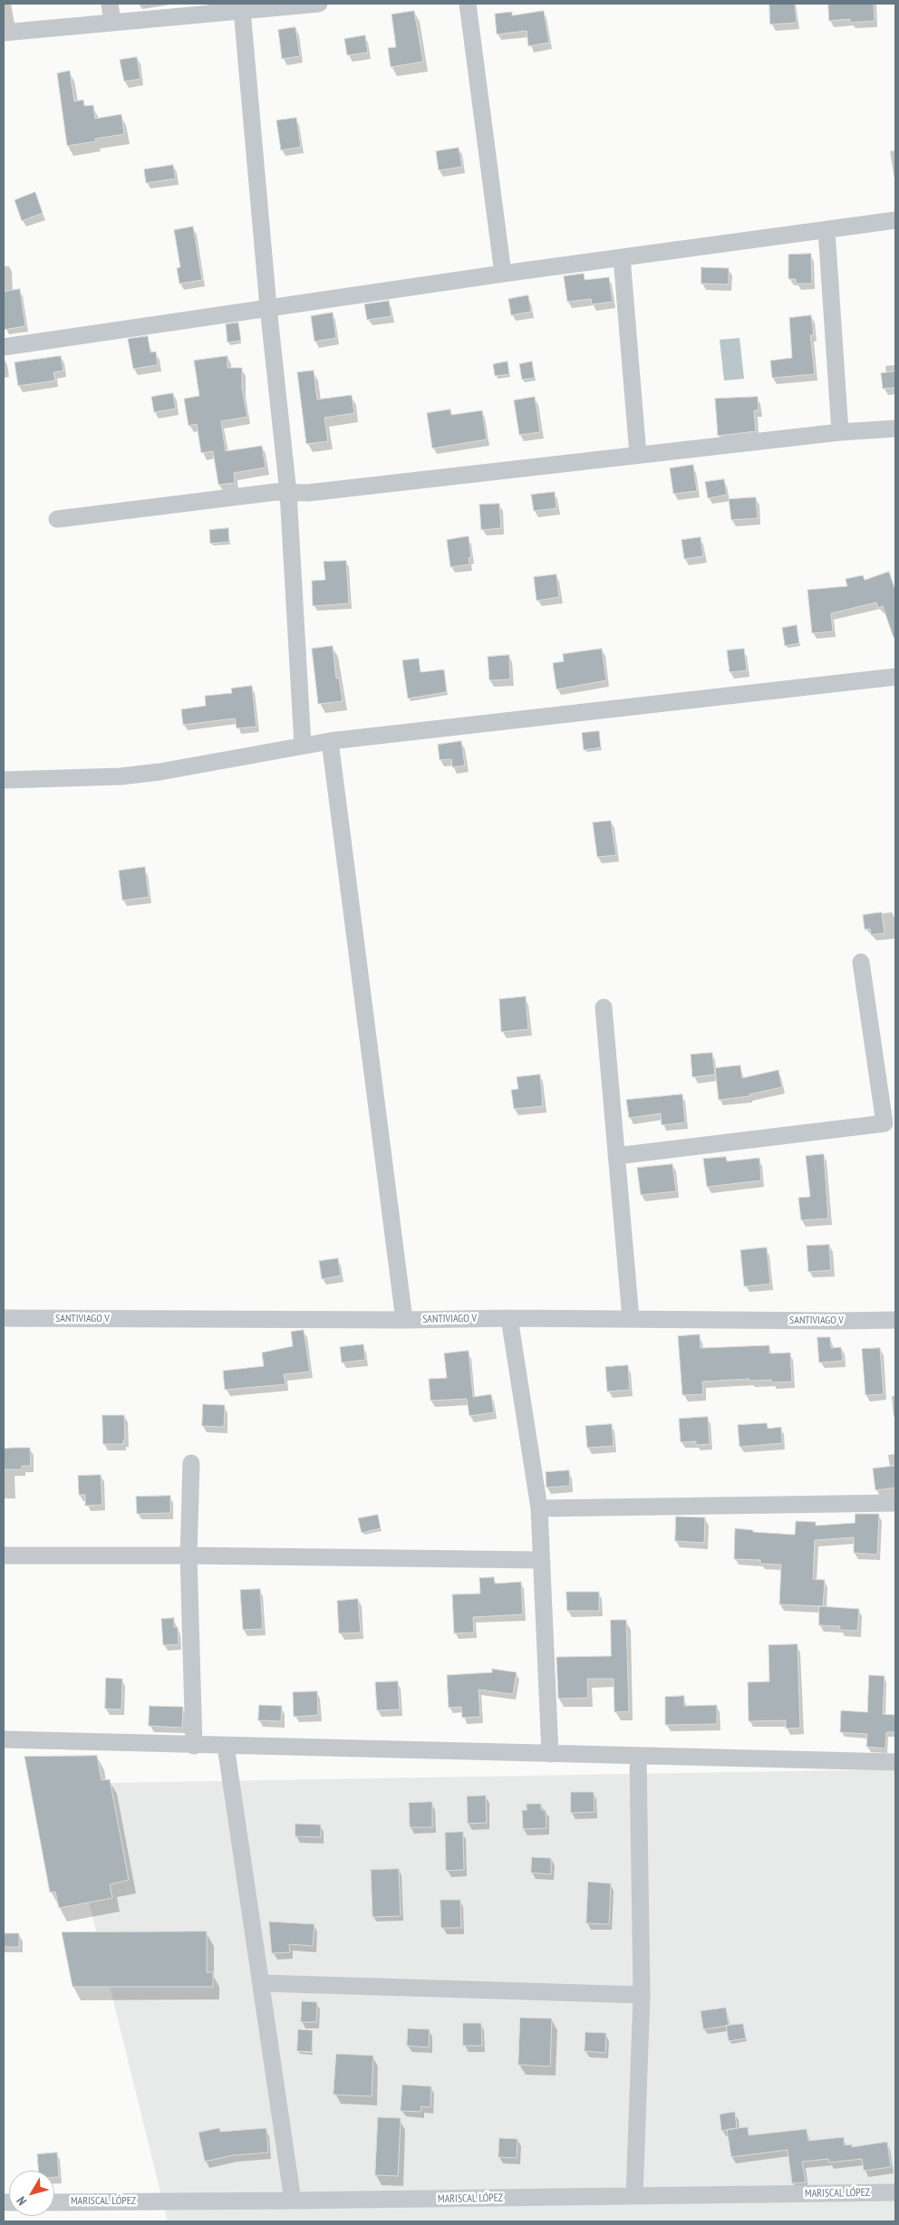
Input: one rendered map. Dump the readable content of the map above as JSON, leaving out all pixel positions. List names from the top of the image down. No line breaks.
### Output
{"streets":{"street":["SANTIVIAGO V","MARISCAL LÓPEZ"]},"north":"bottom left"}
